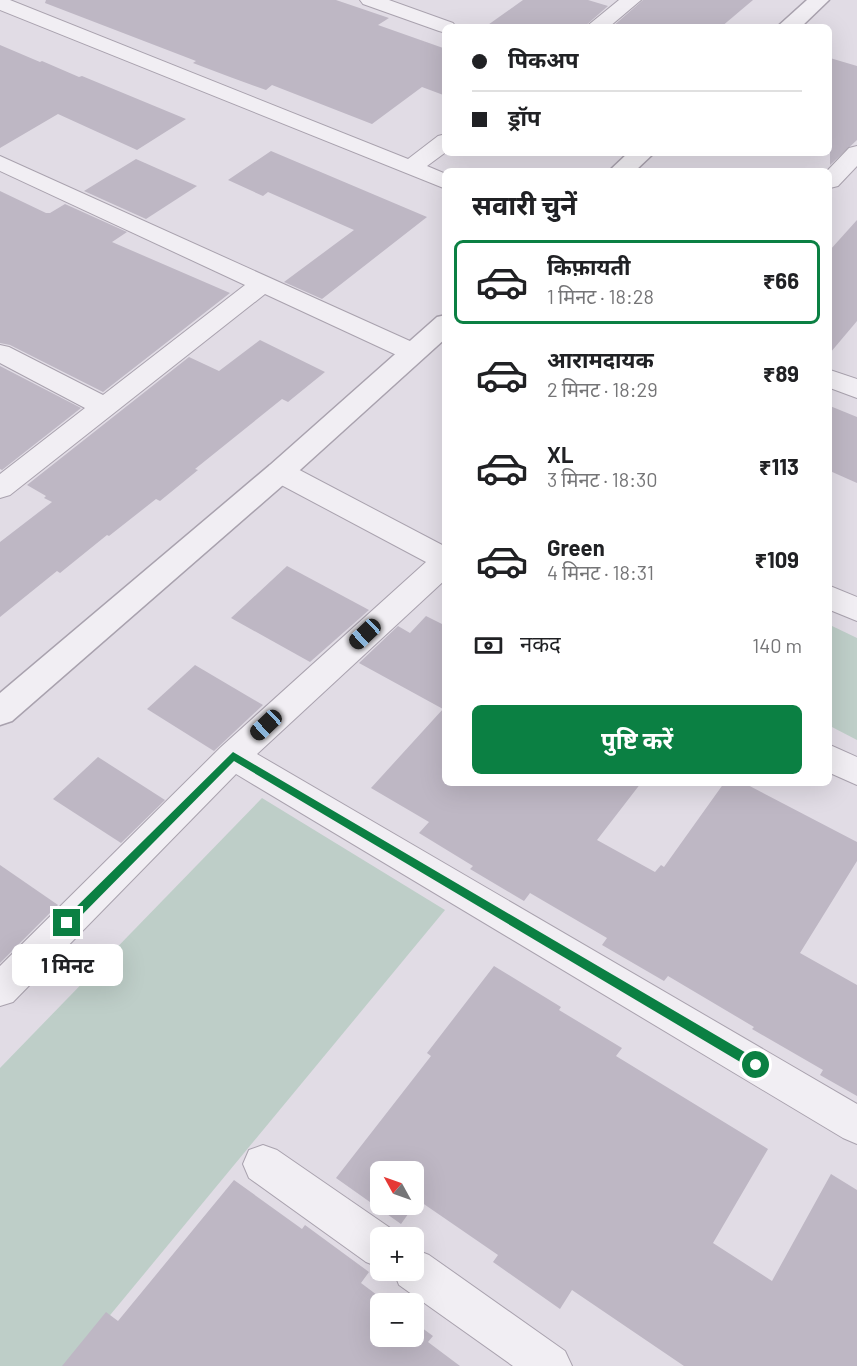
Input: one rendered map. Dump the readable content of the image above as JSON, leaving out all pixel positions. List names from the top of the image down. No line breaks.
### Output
{"north":"top left","page":{"banner":["पिकअप","ड्रॉप"],"heading":"सवारी चुनें","list":[{"name":"किफ़ायती","note":"1 मिनट · 18:28","value":"₹66"},{"name":"आरामदायक","note":"2 मिनट · 18:29","value":"₹89"},{"name":"XL","note":"3 मिनट · 18:30","value":"₹113"},{"name":"Green","note":"4 मिनट · 18:31","value":"₹109"}],"pay":["नकद","140 m"],"buttons":"पुष्टि करें","bubble":"1 मिनट","map_buttons":["+","−"]}}
